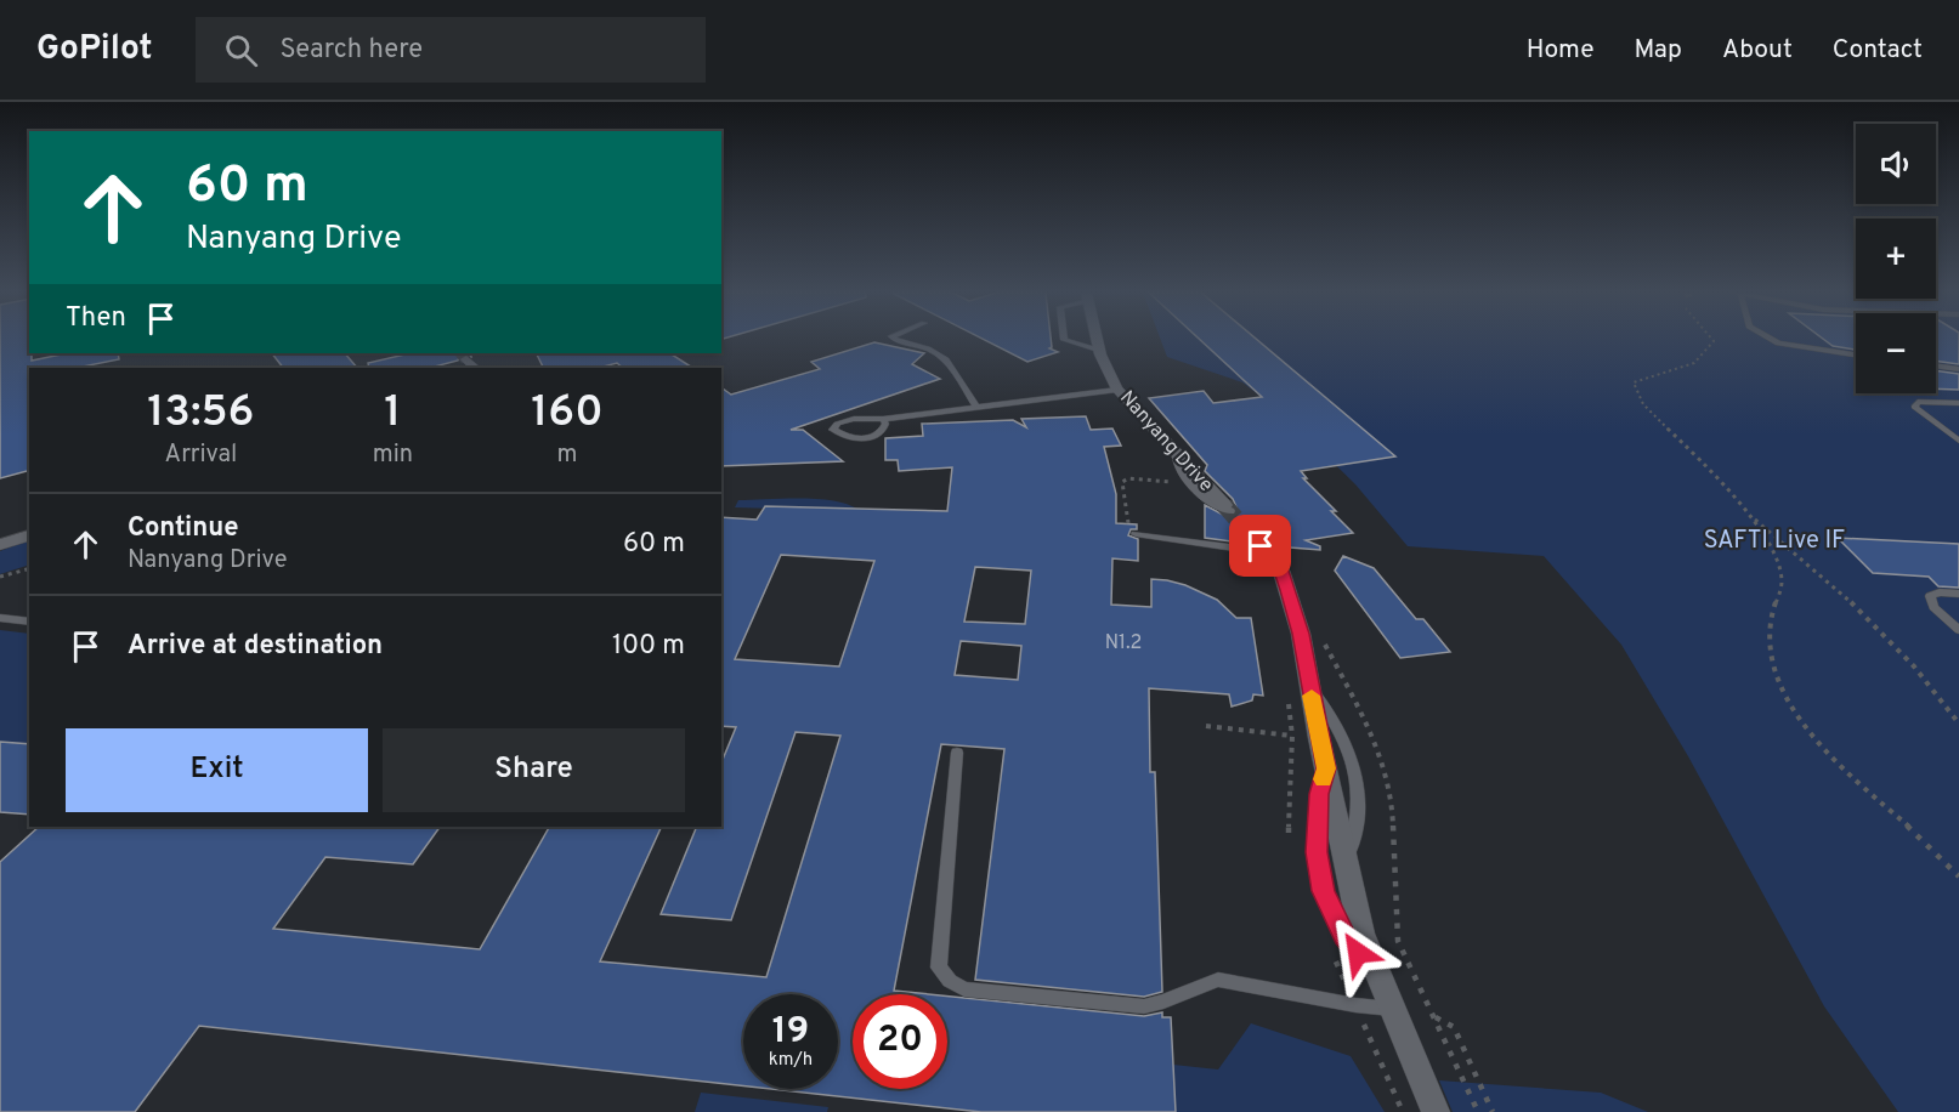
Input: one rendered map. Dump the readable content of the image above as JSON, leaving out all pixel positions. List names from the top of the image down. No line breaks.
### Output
{"streets":{"street":["Nanyang Drive"]},"parks":["SAFTI Live IF"],"house_numbers":["N1.2"],"page":{"header":"GoPilot","search":"Search here","nav":["Home","Map","About","Contact"],"map_buttons":["+","−"],"turn":["60 m","Nanyang Drive"],"then":"Then","eta":["13:56","Arrival","1","min","160","m"],"list":[{"name":"Continue","note":"Nanyang Drive","value":"60 m"},{"name":"Arrive at destination","value":"100 m"}],"buttons":["Exit","Share"],"speed":"19 km/h","limit":"20"}}
